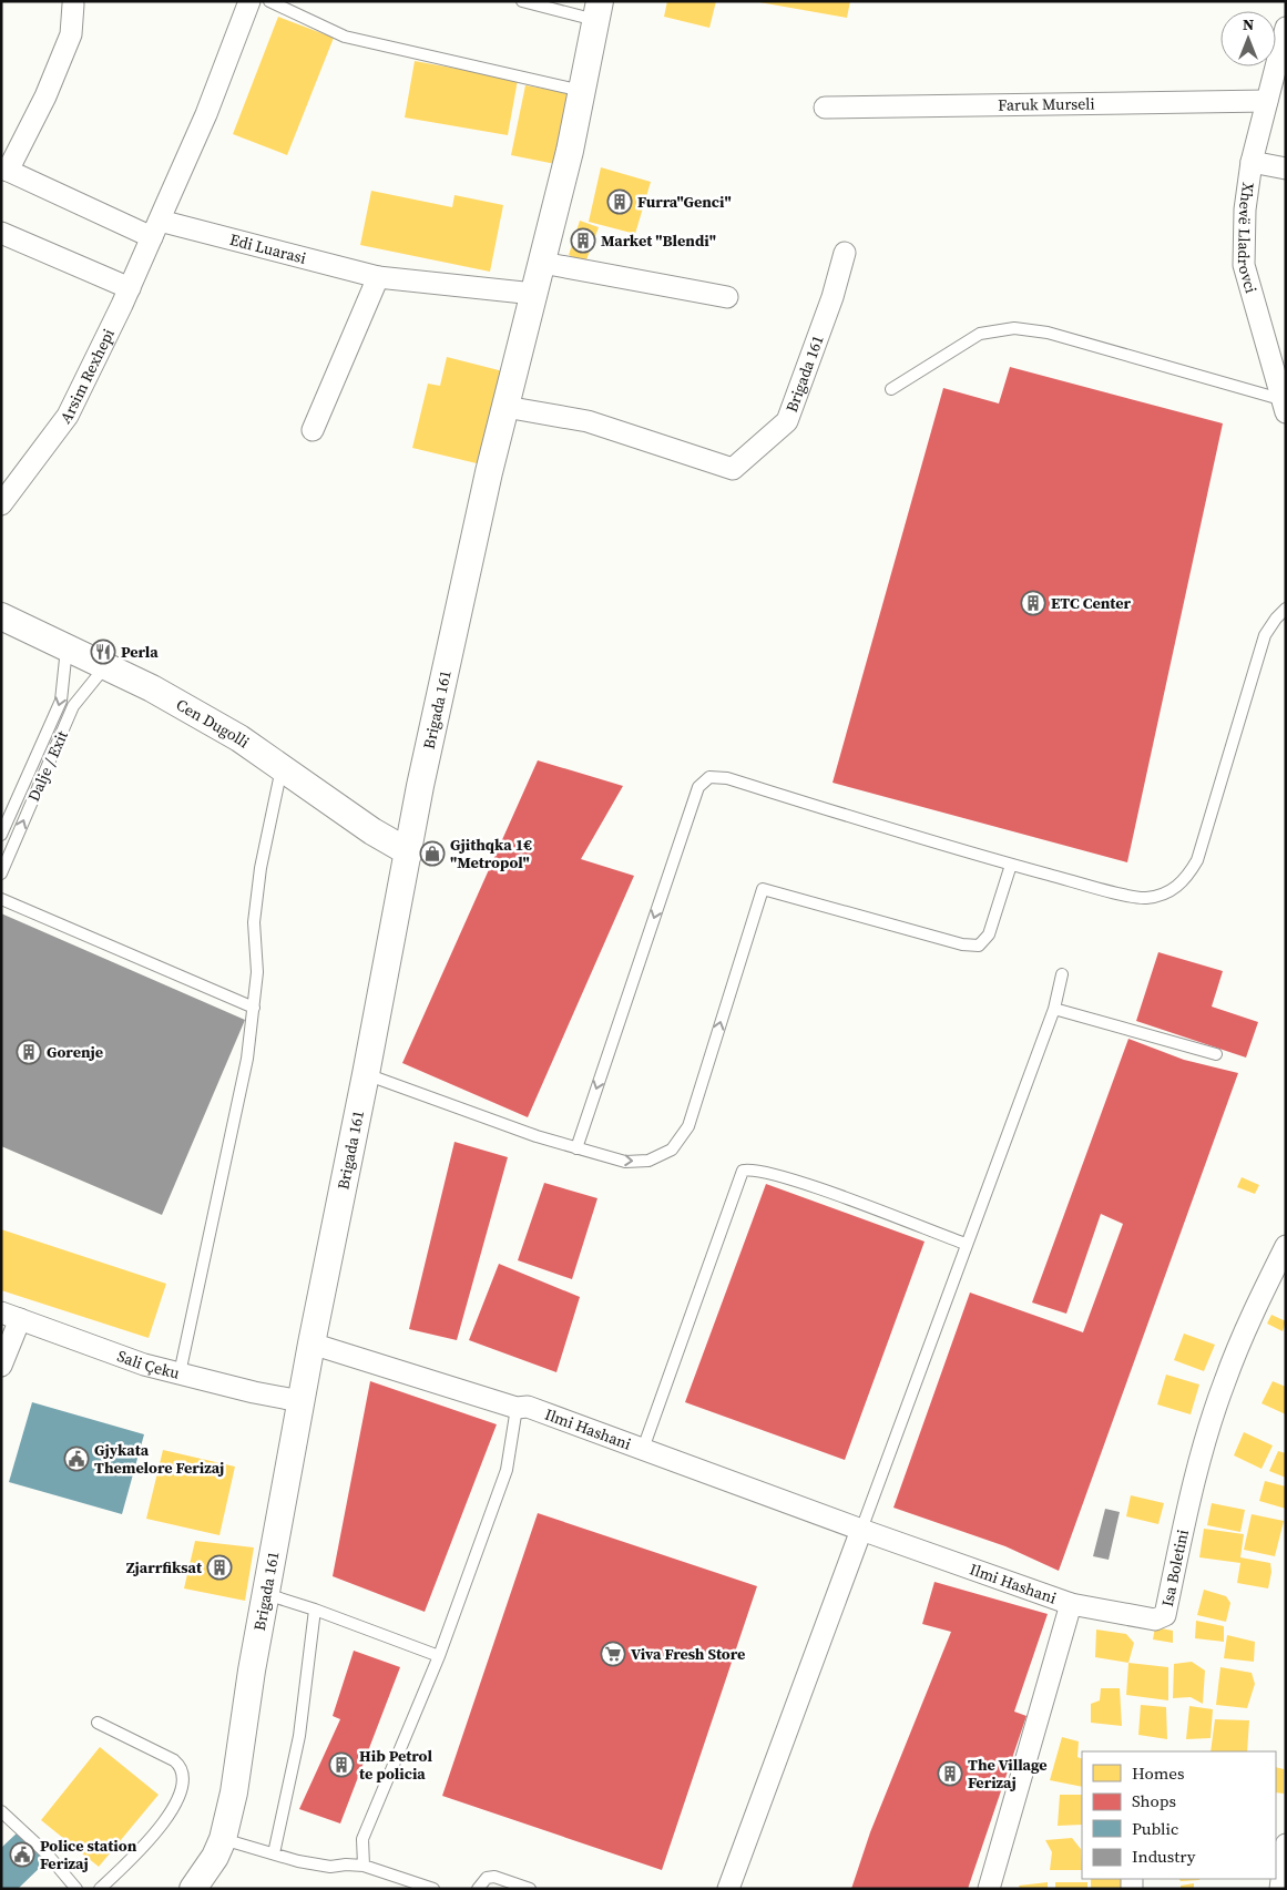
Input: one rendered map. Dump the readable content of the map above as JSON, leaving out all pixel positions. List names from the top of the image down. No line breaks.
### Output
{"streets":{"street":["Faruk Murseli","Xhevë Lladrovci","Edi Luarasi","Brigada 161","Arsim Rexhepi","Cen Dugolli","Sali Çeku","Ilmi Hashani","Isa Boletini"],"lane":["Dalje / Exit"]},"crossings":[["Faruk Murseli","Xhevë Lladrovci"],["Edi Luarasi","Brigada 161"],["Edi Luarasi","Arsim Rexhepi"],["Brigada 161","Cen Dugolli"],["Brigada 161","Sali Çeku"],["Brigada 161","Ilmi Hashani"],["Cen Dugolli","Dalje / Exit"],["Ilmi Hashani","Isa Boletini"]],"places":{"building":["Furra\"Genci\"","Market \"Blendi\"","ETC Center","Gorenje","Zjarrfiksat","Hib Petrol te policia","The Village Ferizaj"],"restaurant":["Perla"],"shop":["Gjithqka 1€ \"Metropol\""],"public building":["Gjykata Themelore Ferizaj","Police station Ferizaj"],"supermarket":["Viva Fresh Store"]},"legend":["Homes","Shops","Public","Industry"],"north":"top"}
